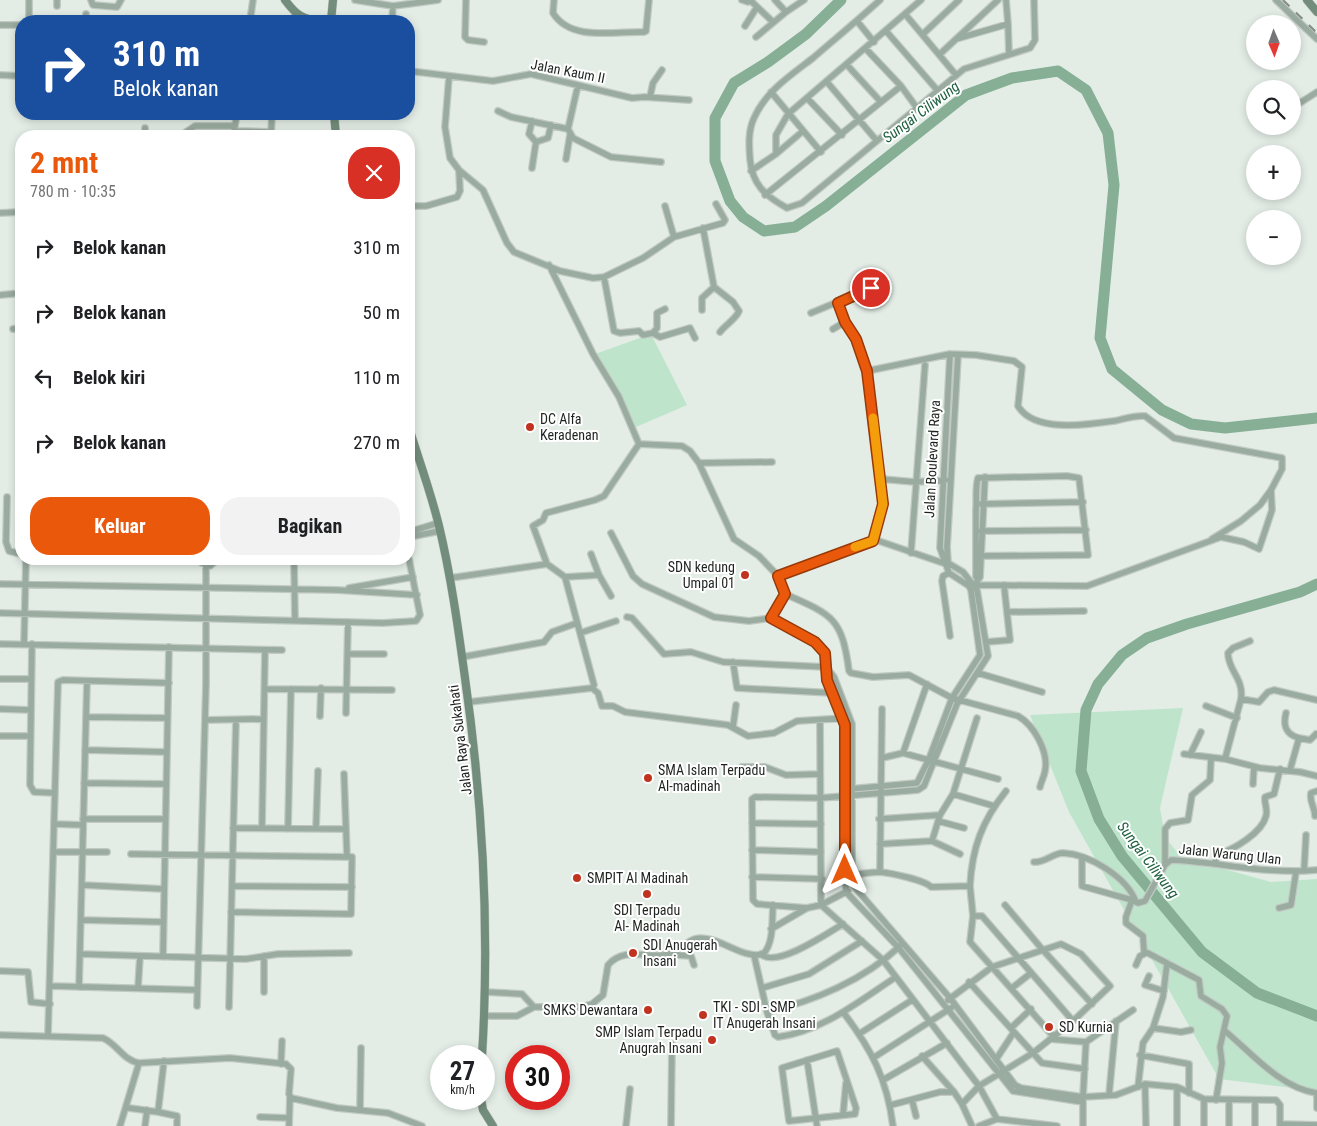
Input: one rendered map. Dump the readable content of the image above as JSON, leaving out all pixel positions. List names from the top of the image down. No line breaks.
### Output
{"streets":{"main road":["Jalan Raya Sukahati"],"street":["Jalan Kaum II","Jalan Boulevard Raya","Jalan Warung Ulan"]},"water":["Sungai Ciliwung"],"places":["DC Alfa Keradenan","SDN kedung Umpal 01","SMA Islam Terpadu Al-madinah","SMPIT Al Madinah","SDI Terpadu Al- Madinah","SDI Anugerah Insani","SMKS Dewantara","TKI - SDI - SMP IT Anugerah Insani","SD Kurnia","SMP Islam Terpadu Anugrah Insani"],"north":"bottom","page":{"map_buttons":["+","−"],"turn":["310 m","Belok kanan"],"heading":["2 mnt","780 m · 10:35"],"list":[{"name":"Belok kanan","value":"310 m"},{"name":"Belok kanan","value":"50 m"},{"name":"Belok kiri","value":"110 m"},{"name":"Belok kanan","value":"270 m"}],"buttons":["Keluar","Bagikan"],"speed":"27 km/h","limit":"30"}}
